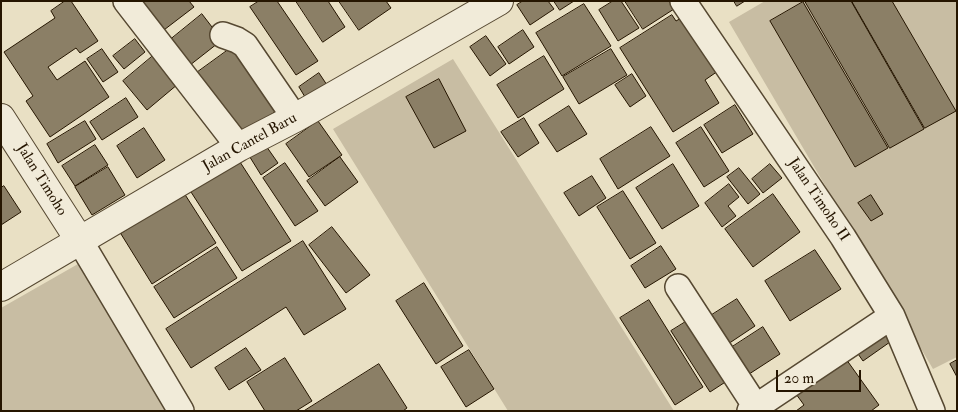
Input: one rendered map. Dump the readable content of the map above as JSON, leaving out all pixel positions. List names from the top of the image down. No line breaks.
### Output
{"streets":{"street":["Jalan Cantel Baru","Jalan Timoho","Jalan Timoho II"]},"crossings":[["Jalan Cantel Baru","Jalan Timoho"]],"scale_bar":"20 m"}
